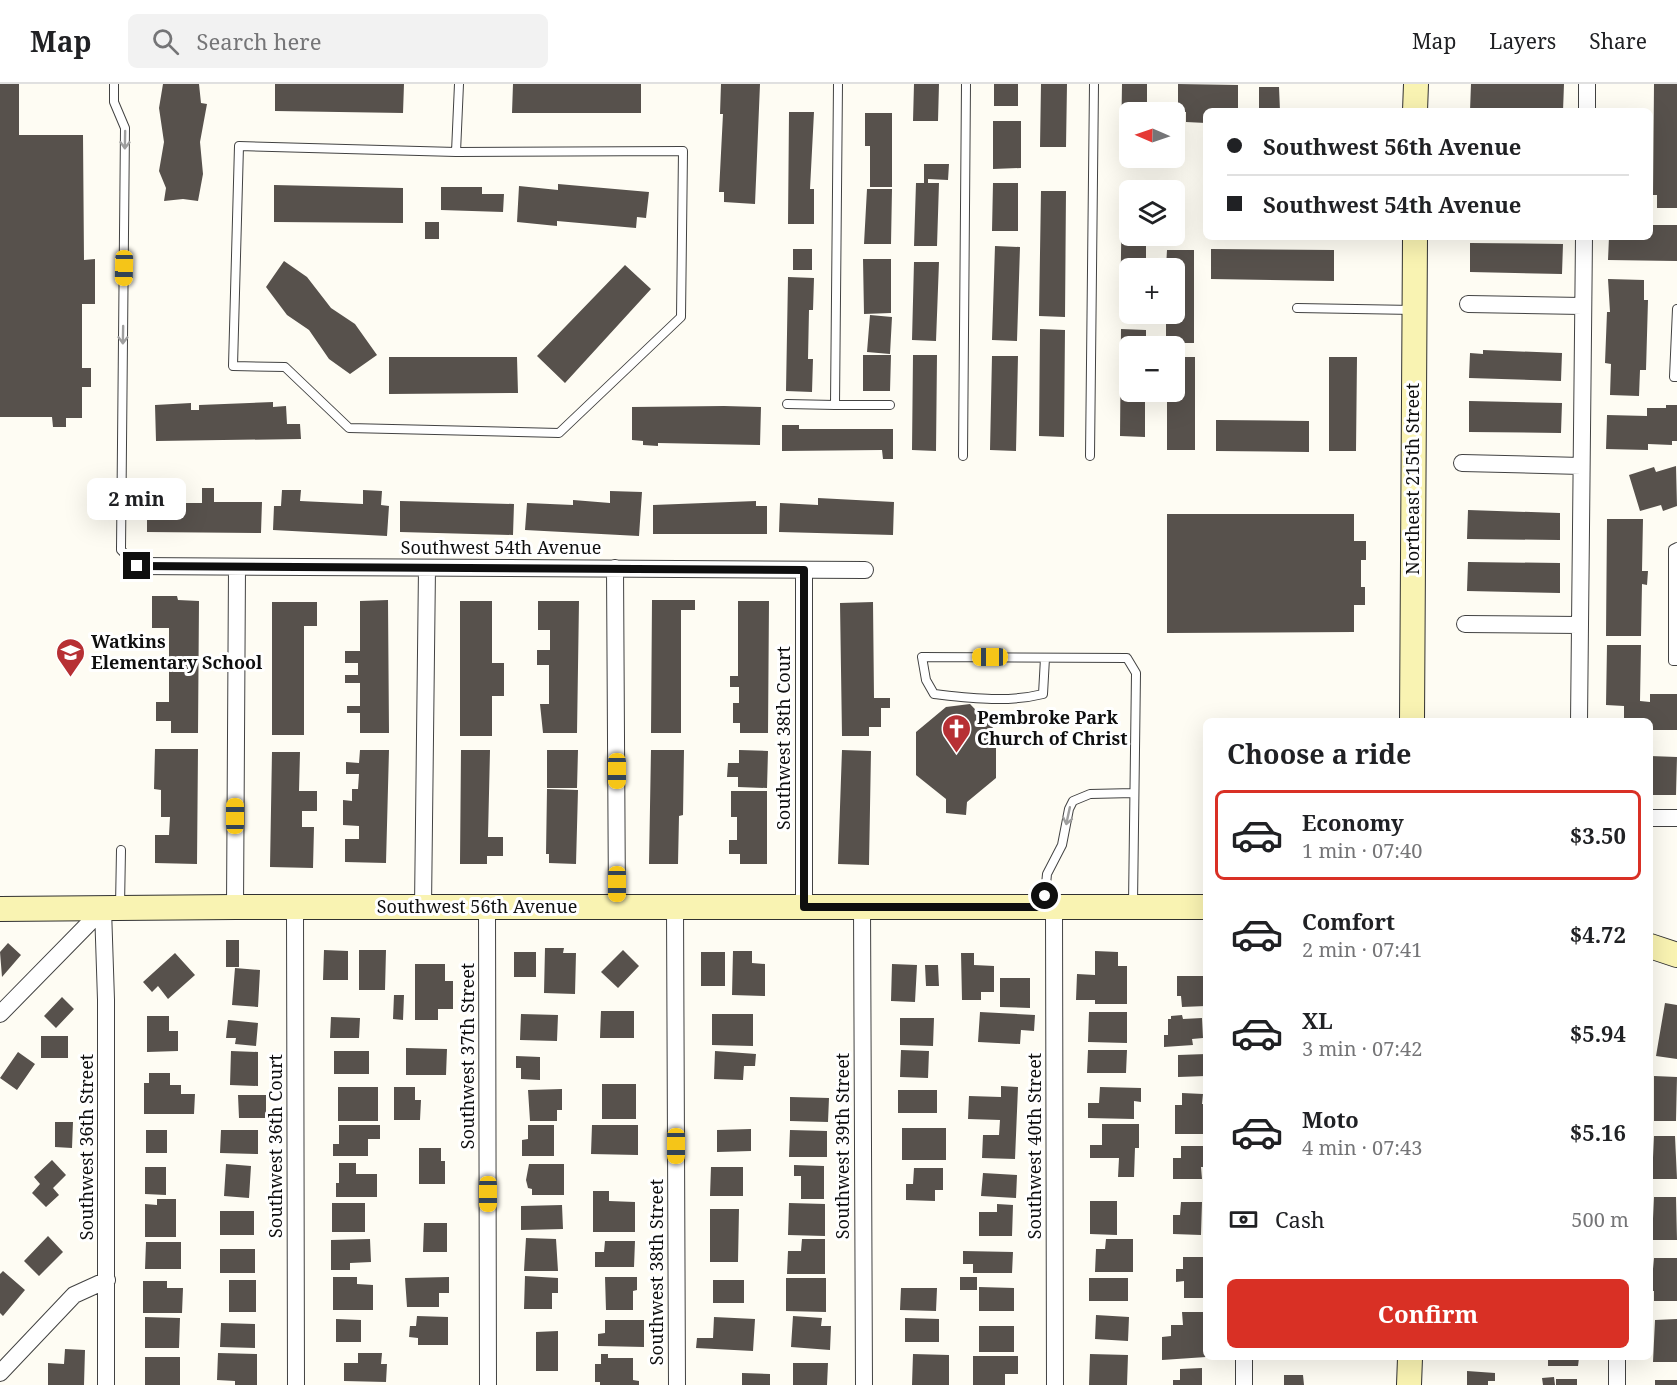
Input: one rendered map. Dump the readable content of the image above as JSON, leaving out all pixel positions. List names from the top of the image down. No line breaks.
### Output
{"streets":{"street":["Northeast 215th Street","Southwest 54th Avenue","Southwest 38th Court","Southwest 56th Avenue","Southwest 37th Street","Southwest 36th Court","Southwest 39th Street","Southwest 40th Street","Southwest 36th Street","Southwest 38th Street"]},"crossings":[["Southwest 54th Avenue","Southwest 38th Court"],["Southwest 38th Court","Southwest 56th Avenue"],["Southwest 56th Avenue","Southwest 37th Street"],["Southwest 56th Avenue","Southwest 36th Court"],["Southwest 56th Avenue","Southwest 39th Street"],["Southwest 56th Avenue","Southwest 40th Street"],["Southwest 56th Avenue","Southwest 36th Street"],["Southwest 56th Avenue","Southwest 38th Street"]],"places":{"school or university":["Watkins Elementary School"],"church":["Pembroke Park Church of Christ"]},"north":"left","page":{"header":"Map","search":"Search here","nav":["Map","Layers","Share"],"map_buttons":["+","−"],"banner":["Southwest 56th Avenue","Southwest 54th Avenue"],"bubble":"2 min","heading":"Choose a ride","list":[{"name":"Economy","note":"1 min · 07:40","value":"$3.50"},{"name":"Comfort","note":"2 min · 07:41","value":"$4.72"},{"name":"XL","note":"3 min · 07:42","value":"$5.94"},{"name":"Moto","note":"4 min · 07:43","value":"$5.16"}],"pay":["Cash","500 m"],"buttons":"Confirm"}}
